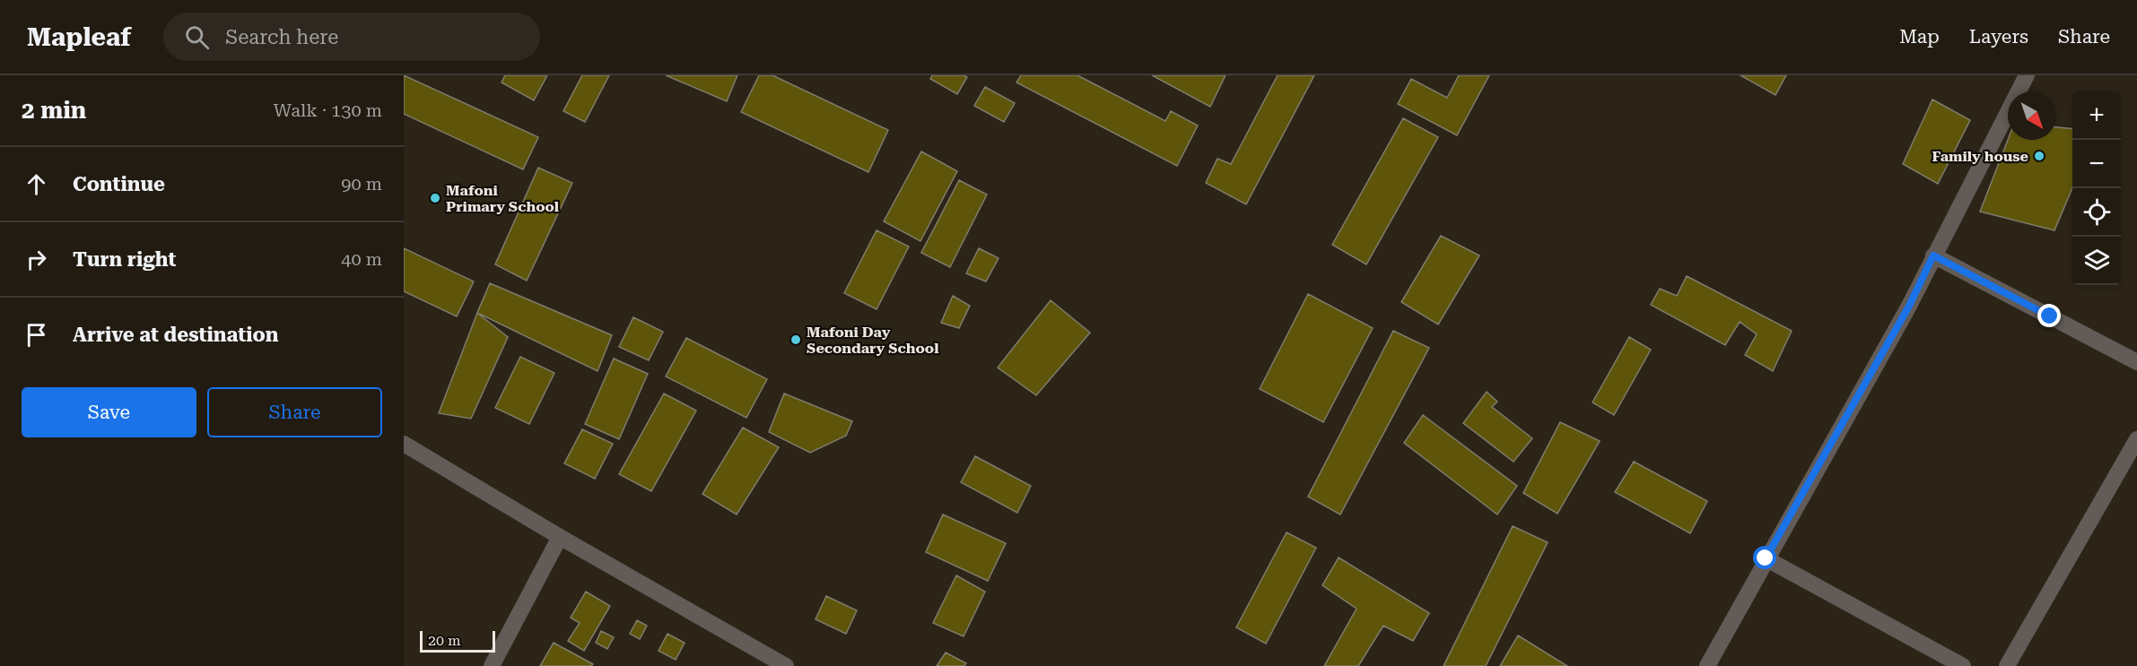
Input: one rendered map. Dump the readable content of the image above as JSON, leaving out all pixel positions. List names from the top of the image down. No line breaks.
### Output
{"places":["Family house","Mafoni Primary School","Mafoni Day Secondary School"],"scale_bar":"20 m","north":"bottom right","page":{"header":"Mapleaf","search":"Search here","nav":["Map","Layers","Share"],"heading":["2 min","Walk · 130 m"],"map_buttons":["+","−"],"list":[["Continue","90 m"],["Turn right","40 m"],"Arrive at destination"],"buttons":["Save","Share"],"scale":"20 m"}}
